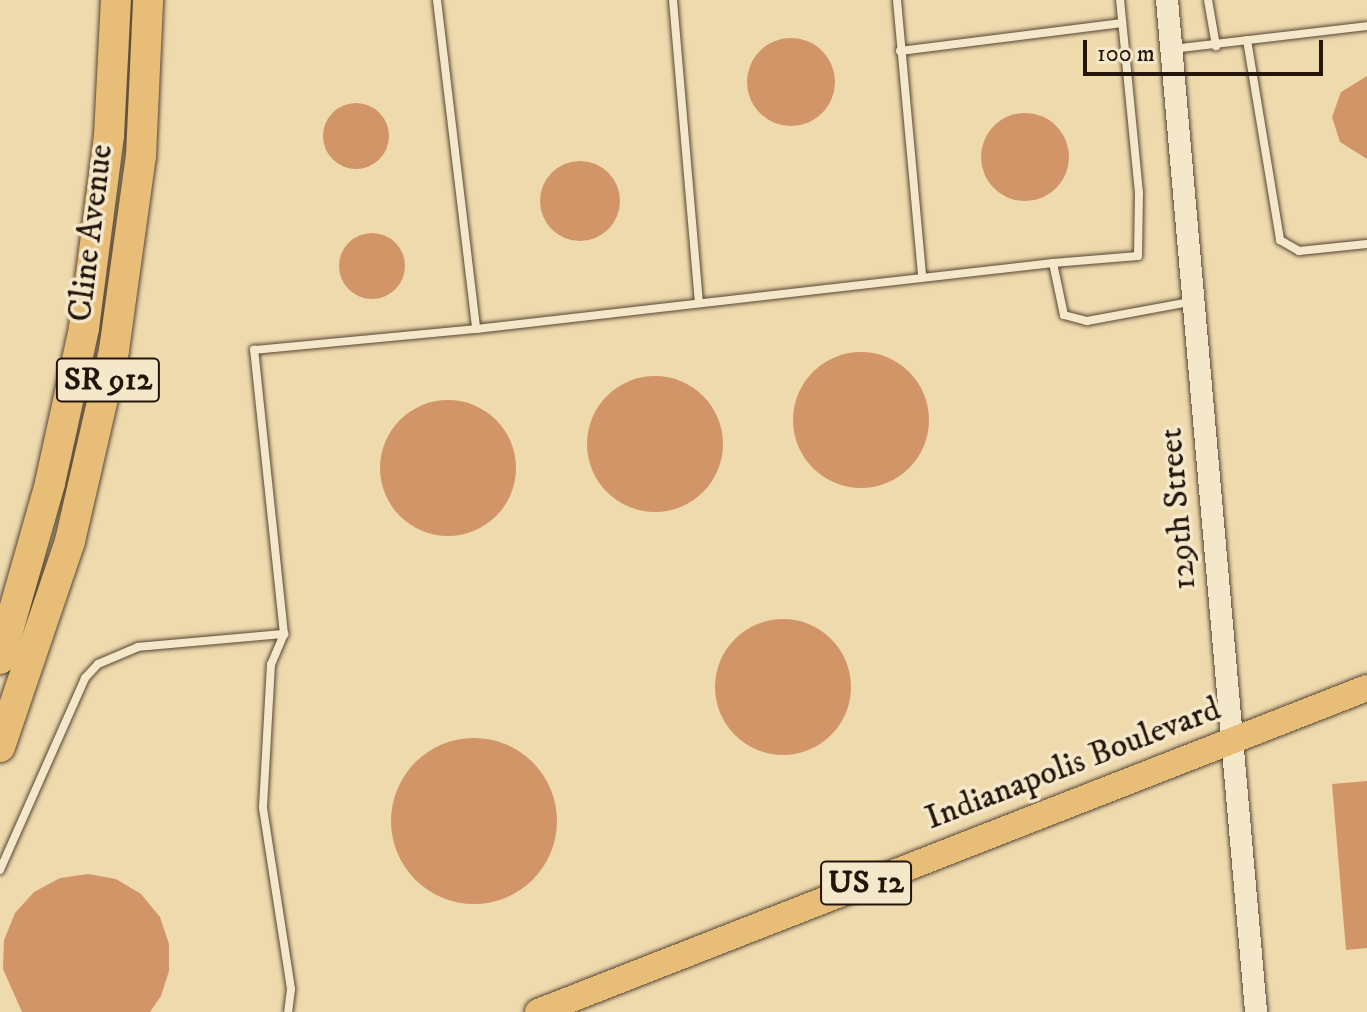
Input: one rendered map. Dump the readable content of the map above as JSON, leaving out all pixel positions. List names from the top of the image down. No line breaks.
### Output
{"streets":{"highway":["Cline Avenue","SR 912"],"main road":["129th Street","Indianapolis Boulevard","US 12"]},"crossings":[["129th Street","Indianapolis Boulevard"]],"scale_bar":"100 m"}
